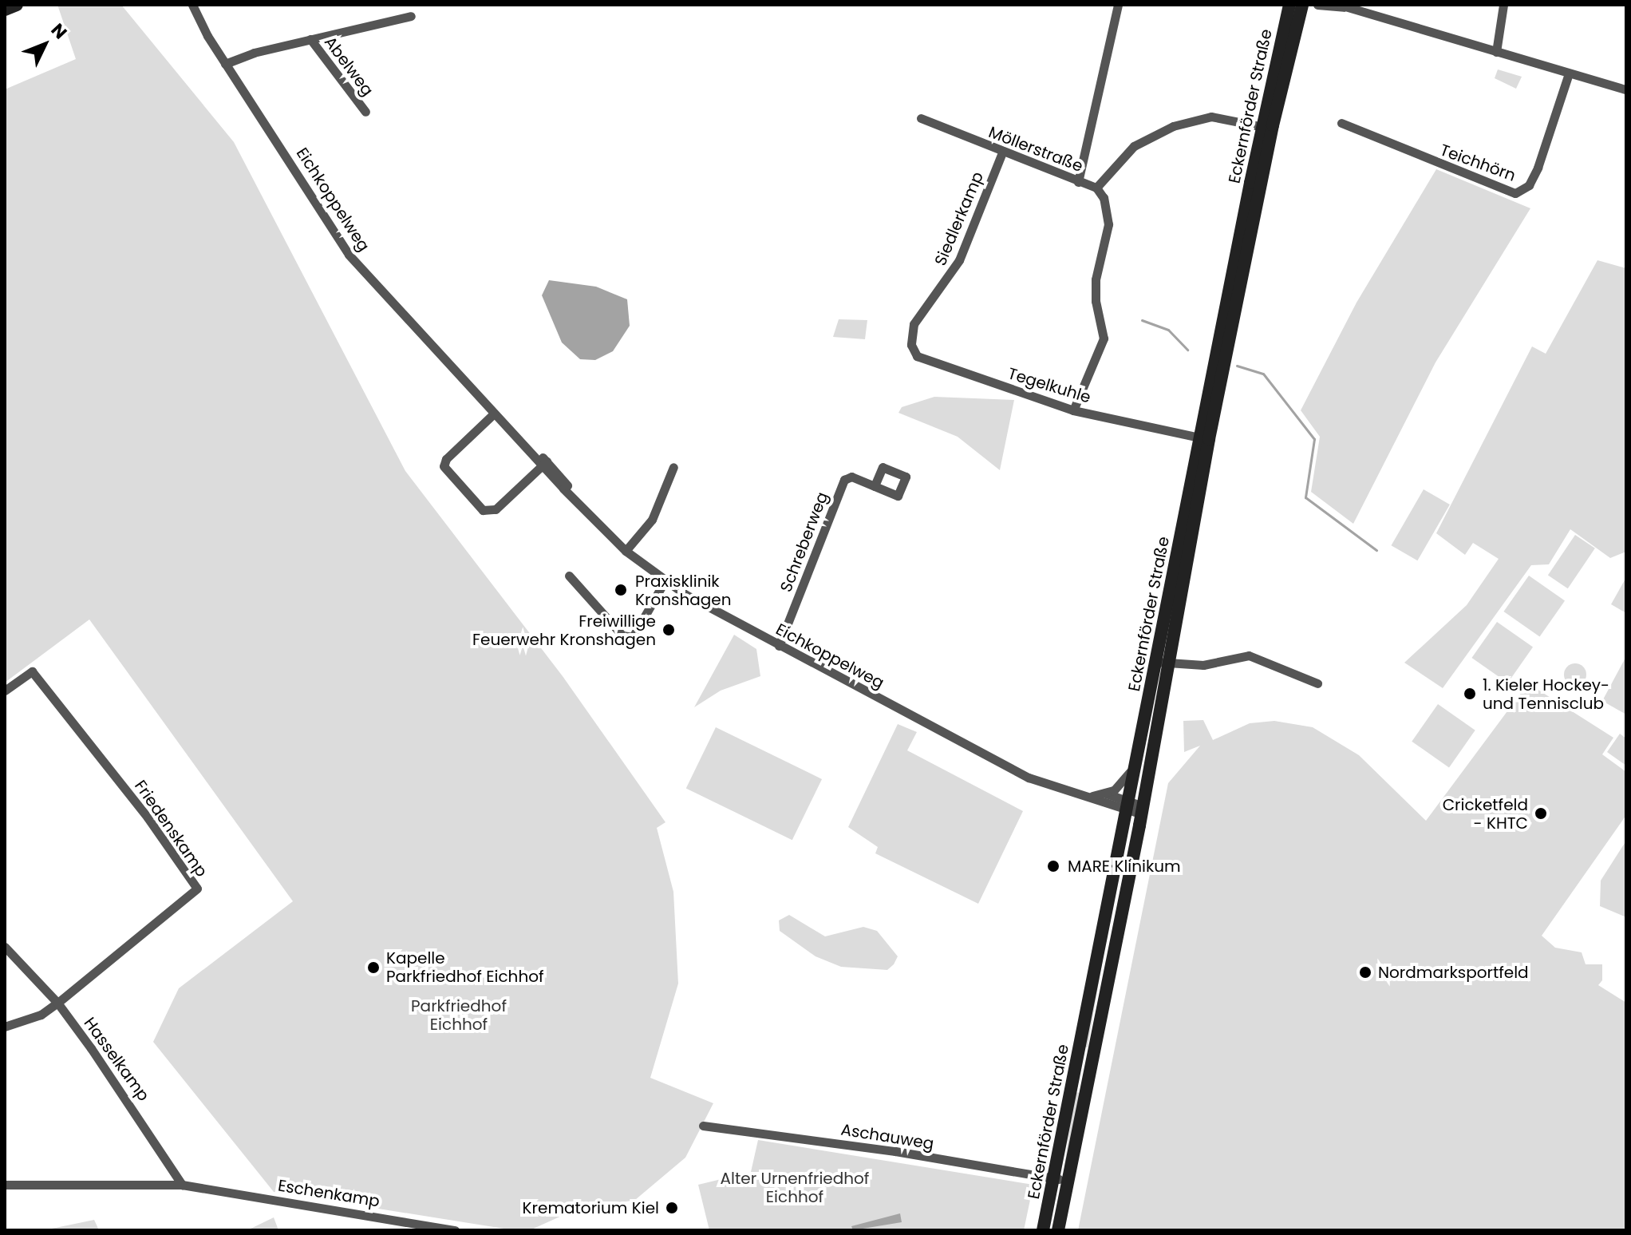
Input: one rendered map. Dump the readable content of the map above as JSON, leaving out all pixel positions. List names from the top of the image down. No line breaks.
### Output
{"streets":{"main road":["Eckernförder Straße"],"street":["Abelweg","Möllerstraße","Teichhörn","Eichkoppelweg","Siedlerkamp","Tegelkuhle","Schreberweg","Friedenskamp","Hasselkamp","Aschauweg","Eschenkamp"]},"crossings":[["Abelweg","Eichkoppelweg"],["Eckernförder Straße","Möllerstraße"],["Eckernförder Straße","Eichkoppelweg"],["Eckernförder Straße","Tegelkuhle"],["Eckernförder Straße","Aschauweg"],["Möllerstraße","Siedlerkamp"],["Eichkoppelweg","Schreberweg"],["Siedlerkamp","Tegelkuhle"],["Friedenskamp","Hasselkamp"],["Hasselkamp","Eschenkamp"]],"parks":["Parkfriedhof Eichhof","Alter Urnenfriedhof Eichhof"],"places":["Praxisklinik Kronshagen","Freiwillige Feuerwehr Kronshagen","1. Kieler Hockey- und Tennisclub","Cricketfeld - KHTC","MARE Klinikum","Kapelle Parkfriedhof Eichhof","Nordmarksportfeld","Krematorium Kiel"],"north":"top right"}
